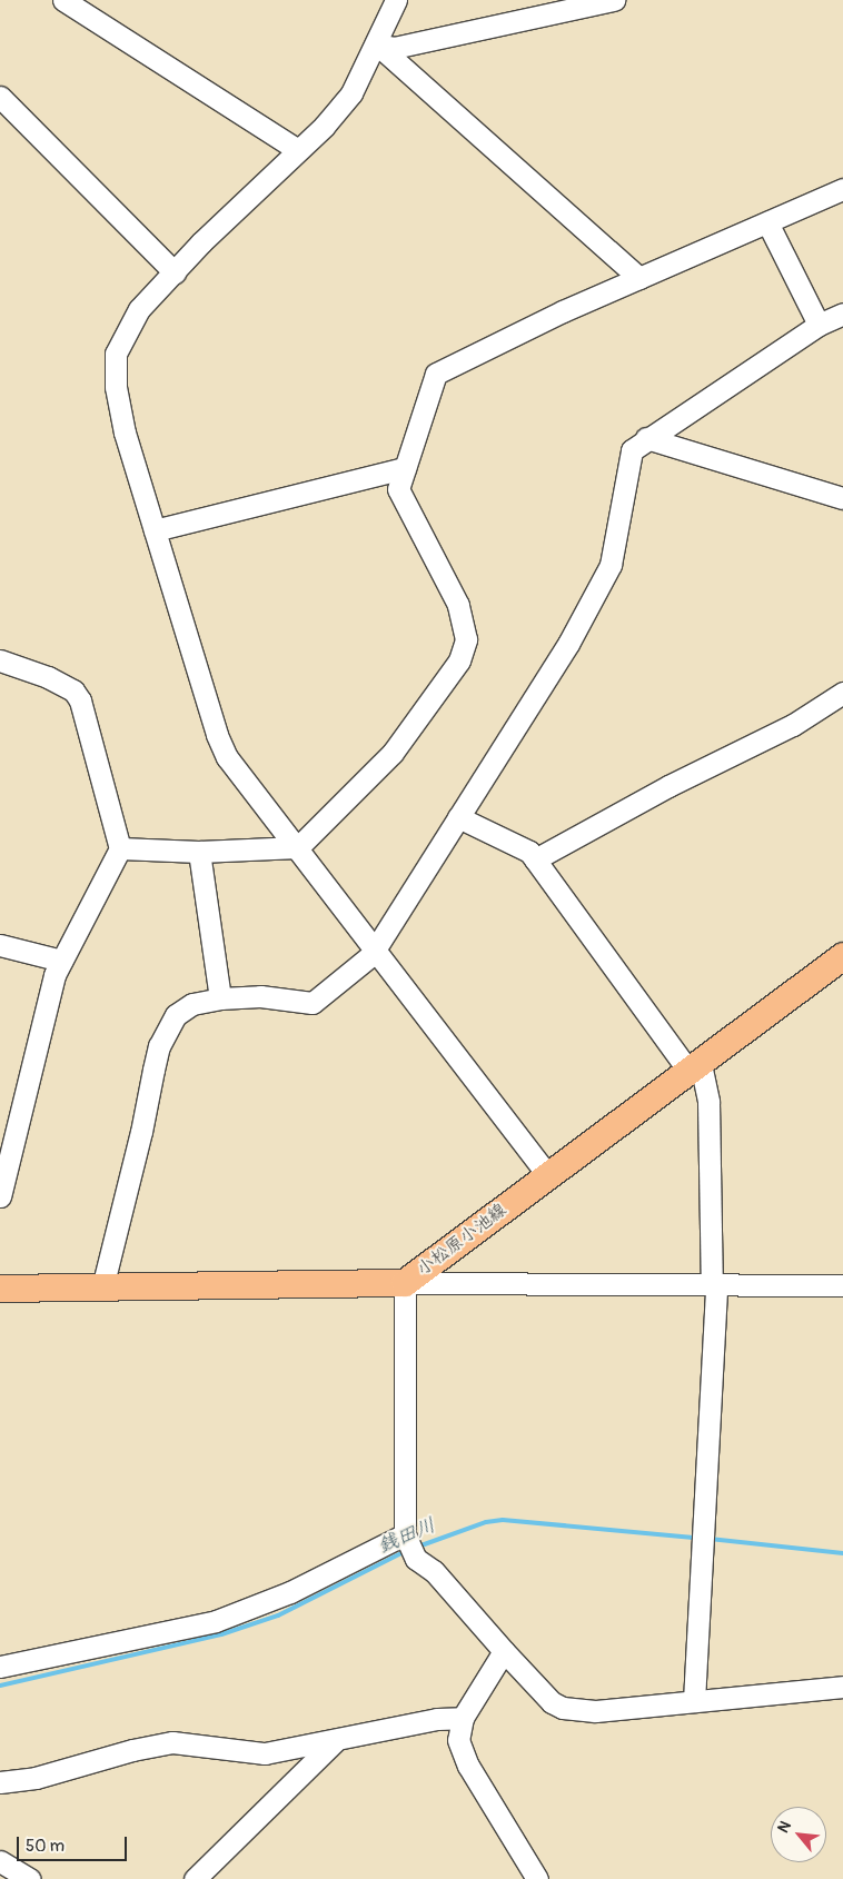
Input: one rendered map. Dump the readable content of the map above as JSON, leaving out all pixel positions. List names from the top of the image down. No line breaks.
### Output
{"streets":{"main road":["小松原小池線"]},"water":["銭田川"],"scale_bar":"50 m","north":"top left"}
